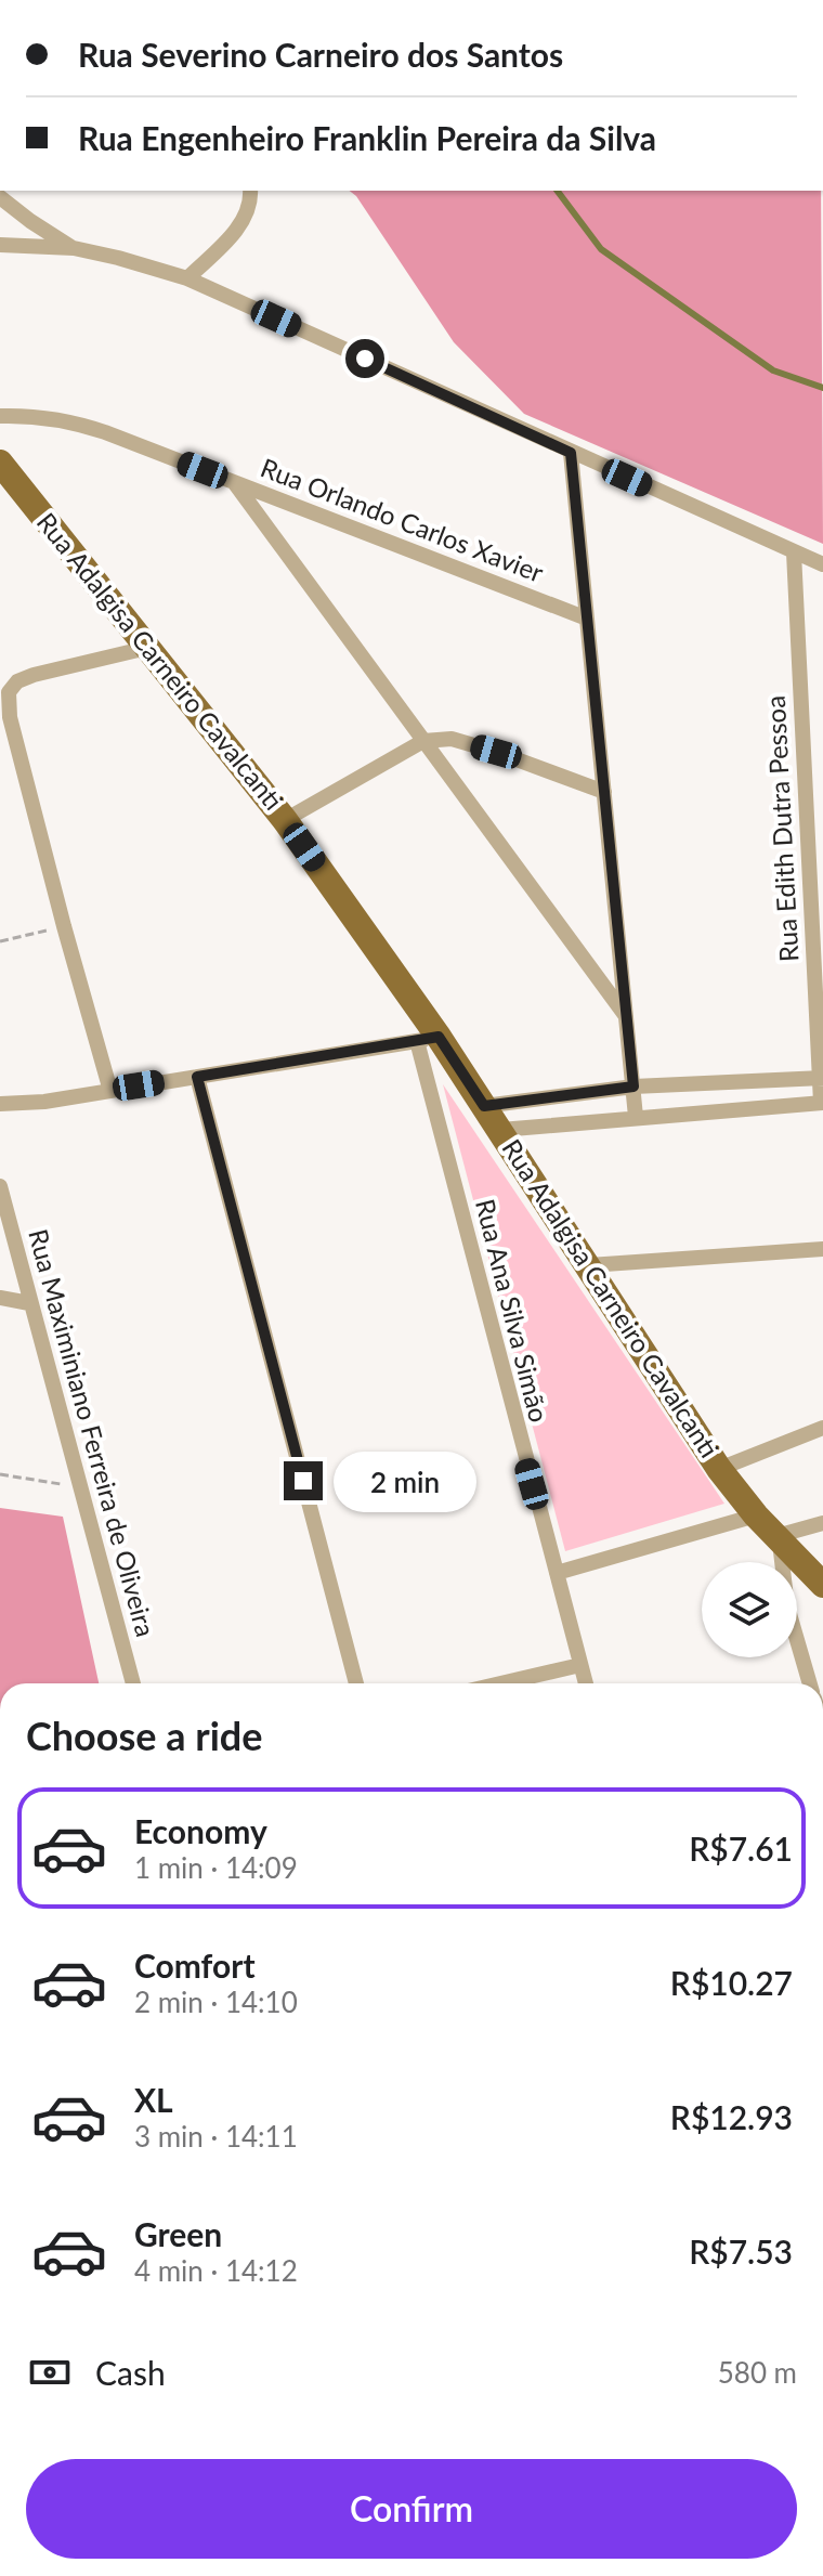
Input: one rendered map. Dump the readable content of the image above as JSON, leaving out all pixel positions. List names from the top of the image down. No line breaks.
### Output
{"streets":{"main road":["Rua Adalgisa Carneiro Cavalcanti"],"street":["Rua Orlando Carlos Xavier","Rua Edith Dutra Pessoa","Rua Ana Silva Simão","Rua Maximiniano Ferreira de Oliveira"]},"crossings":[["Rua Adalgisa Carneiro Cavalcanti","Rua Ana Silva Simão"]],"page":{"banner":["Rua Severino Carneiro dos Santos","Rua Engenheiro Franklin Pereira da Silva"],"bubble":"2 min","heading":"Choose a ride","list":[{"name":"Economy","note":"1 min · 14:09","value":"R$7.61"},{"name":"Comfort","note":"2 min · 14:10","value":"R$10.27"},{"name":"XL","note":"3 min · 14:11","value":"R$12.93"},{"name":"Green","note":"4 min · 14:12","value":"R$7.53"}],"pay":["Cash","580 m"],"buttons":"Confirm"}}
